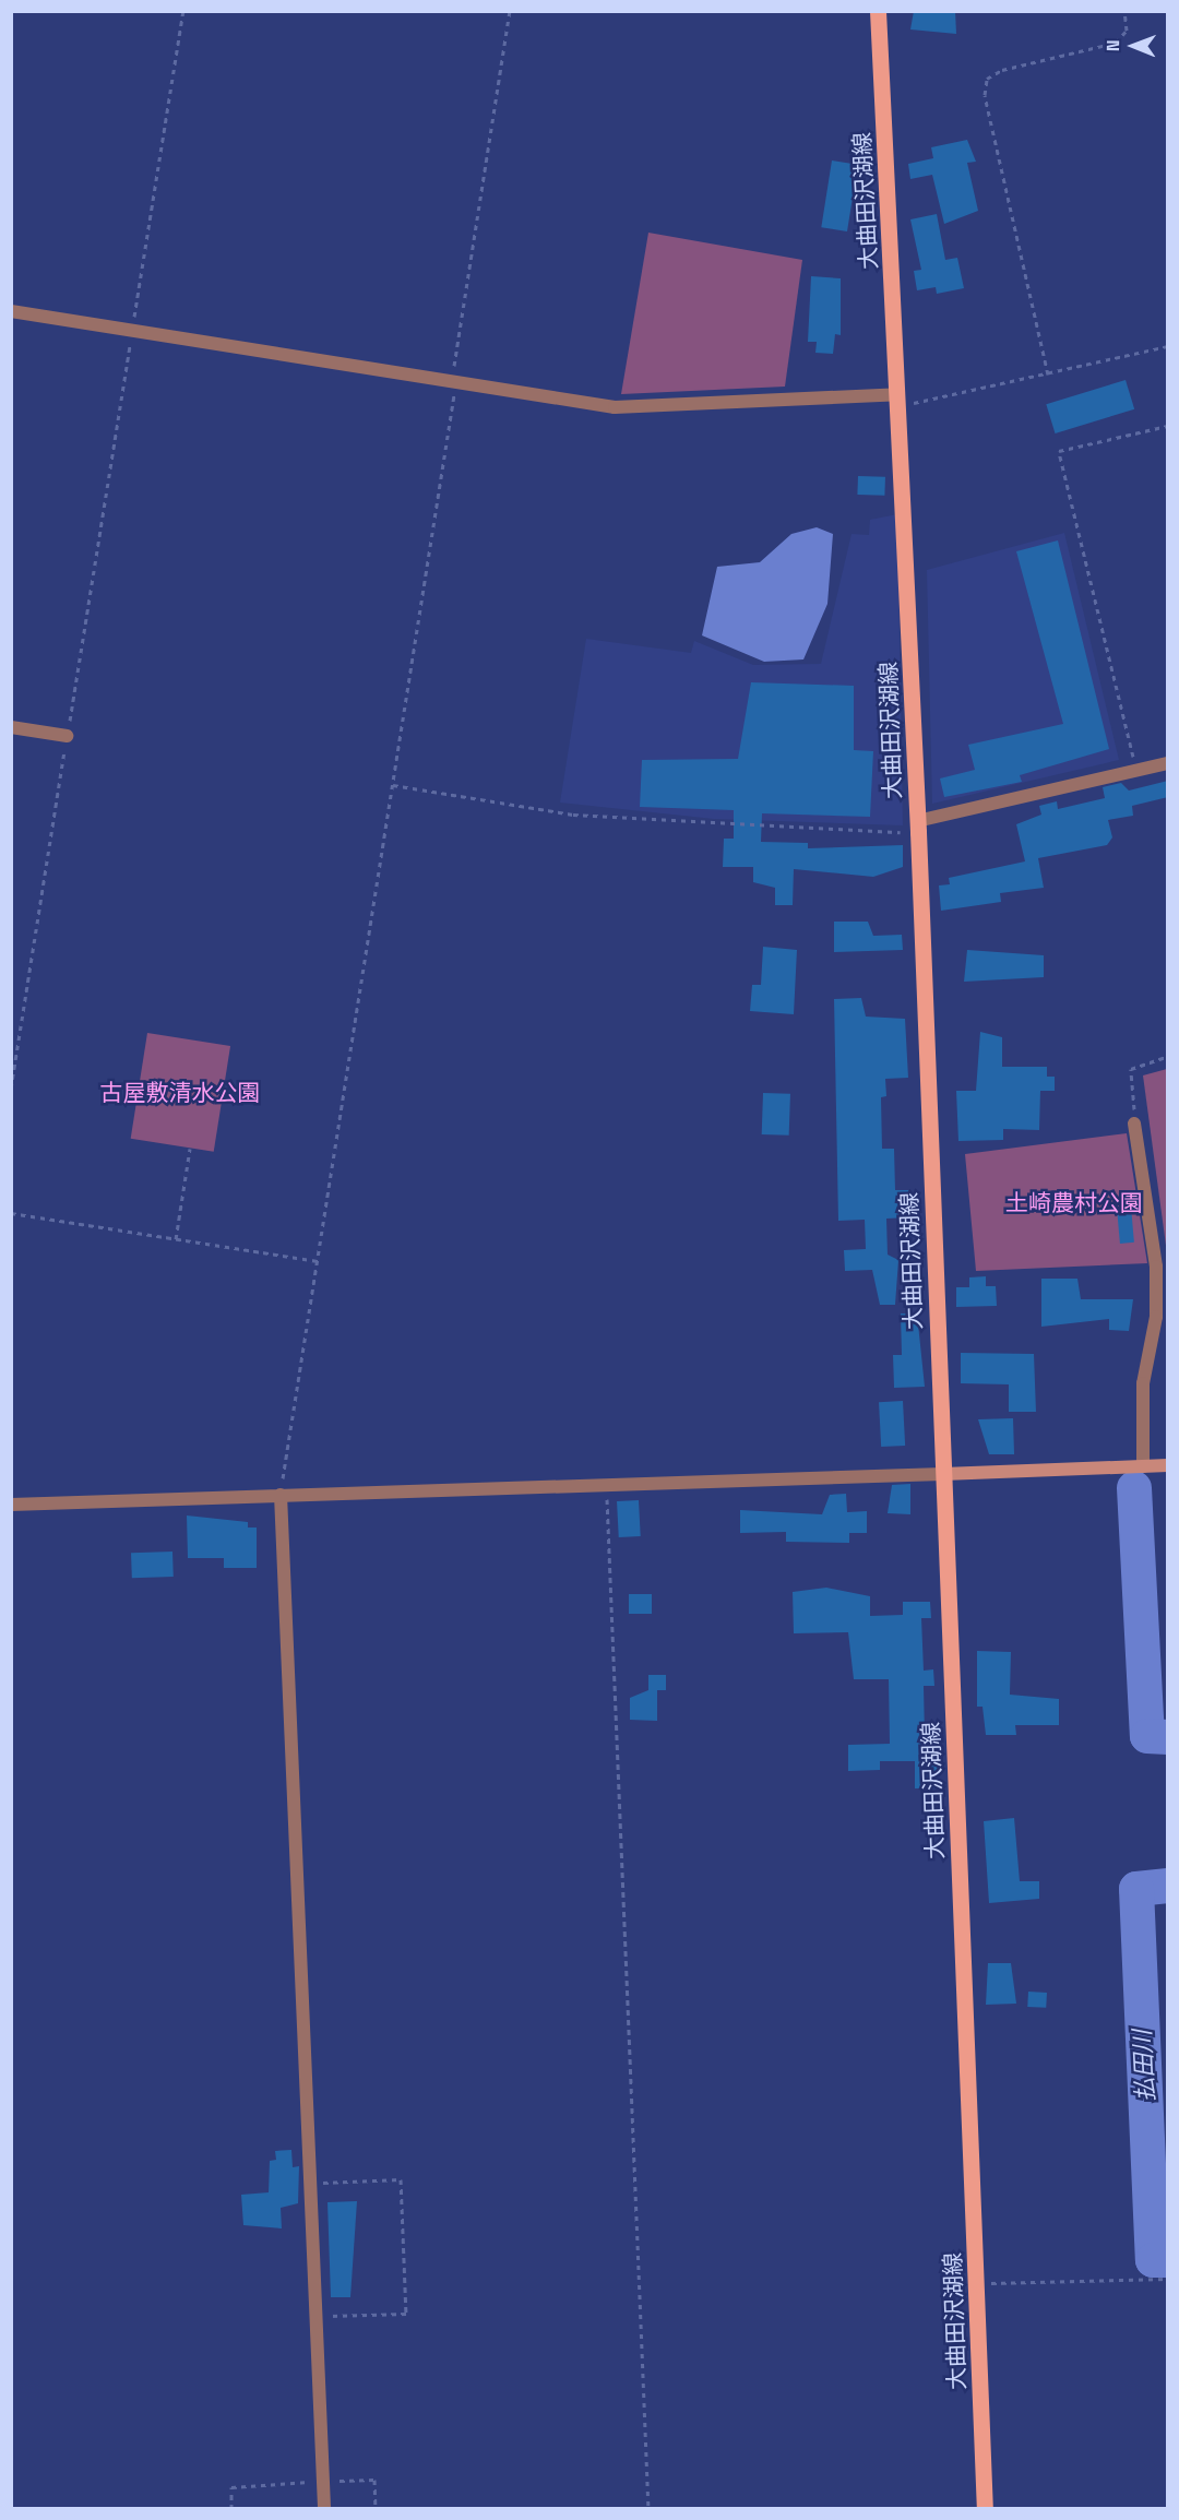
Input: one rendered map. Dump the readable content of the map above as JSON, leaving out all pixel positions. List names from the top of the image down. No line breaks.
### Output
{"streets":{"main road":["大曲田沢湖線"]},"water":["払田川"],"parks":["古屋敷清水公園","土崎農村公園"],"north":"left"}
